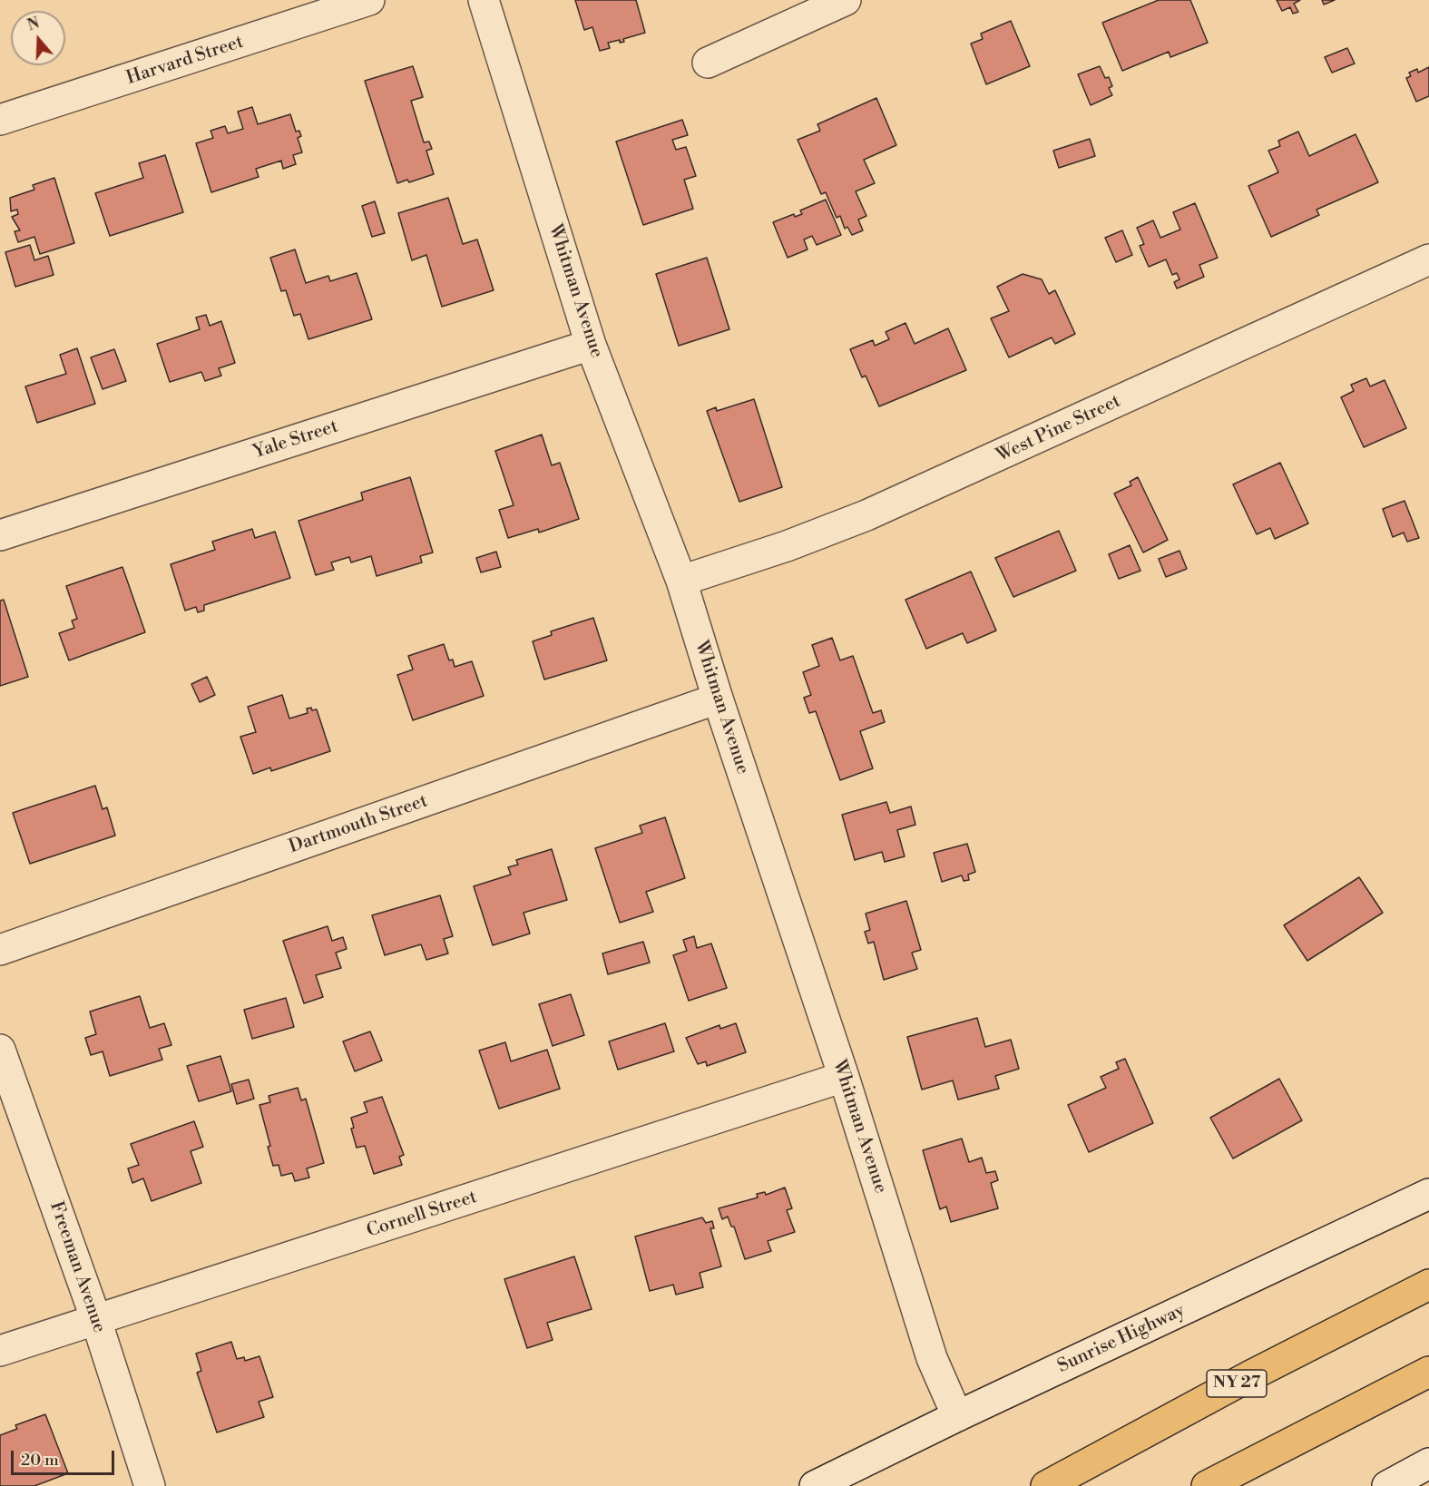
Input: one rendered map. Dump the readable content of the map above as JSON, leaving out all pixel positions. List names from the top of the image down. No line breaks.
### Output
{"streets":{"highway":["NY 27"],"street":["Harvard Street","Whitman Avenue","West Pine Street","Yale Street","Dartmouth Street","Cornell Street","Freeman Avenue","Sunrise Highway"]},"crossings":[["Whitman Avenue","West Pine Street"],["Whitman Avenue","Yale Street"],["Whitman Avenue","Dartmouth Street"],["Whitman Avenue","Cornell Street"],["Whitman Avenue","Sunrise Highway"],["Cornell Street","Freeman Avenue"]],"scale_bar":"20 m","north":"top"}
